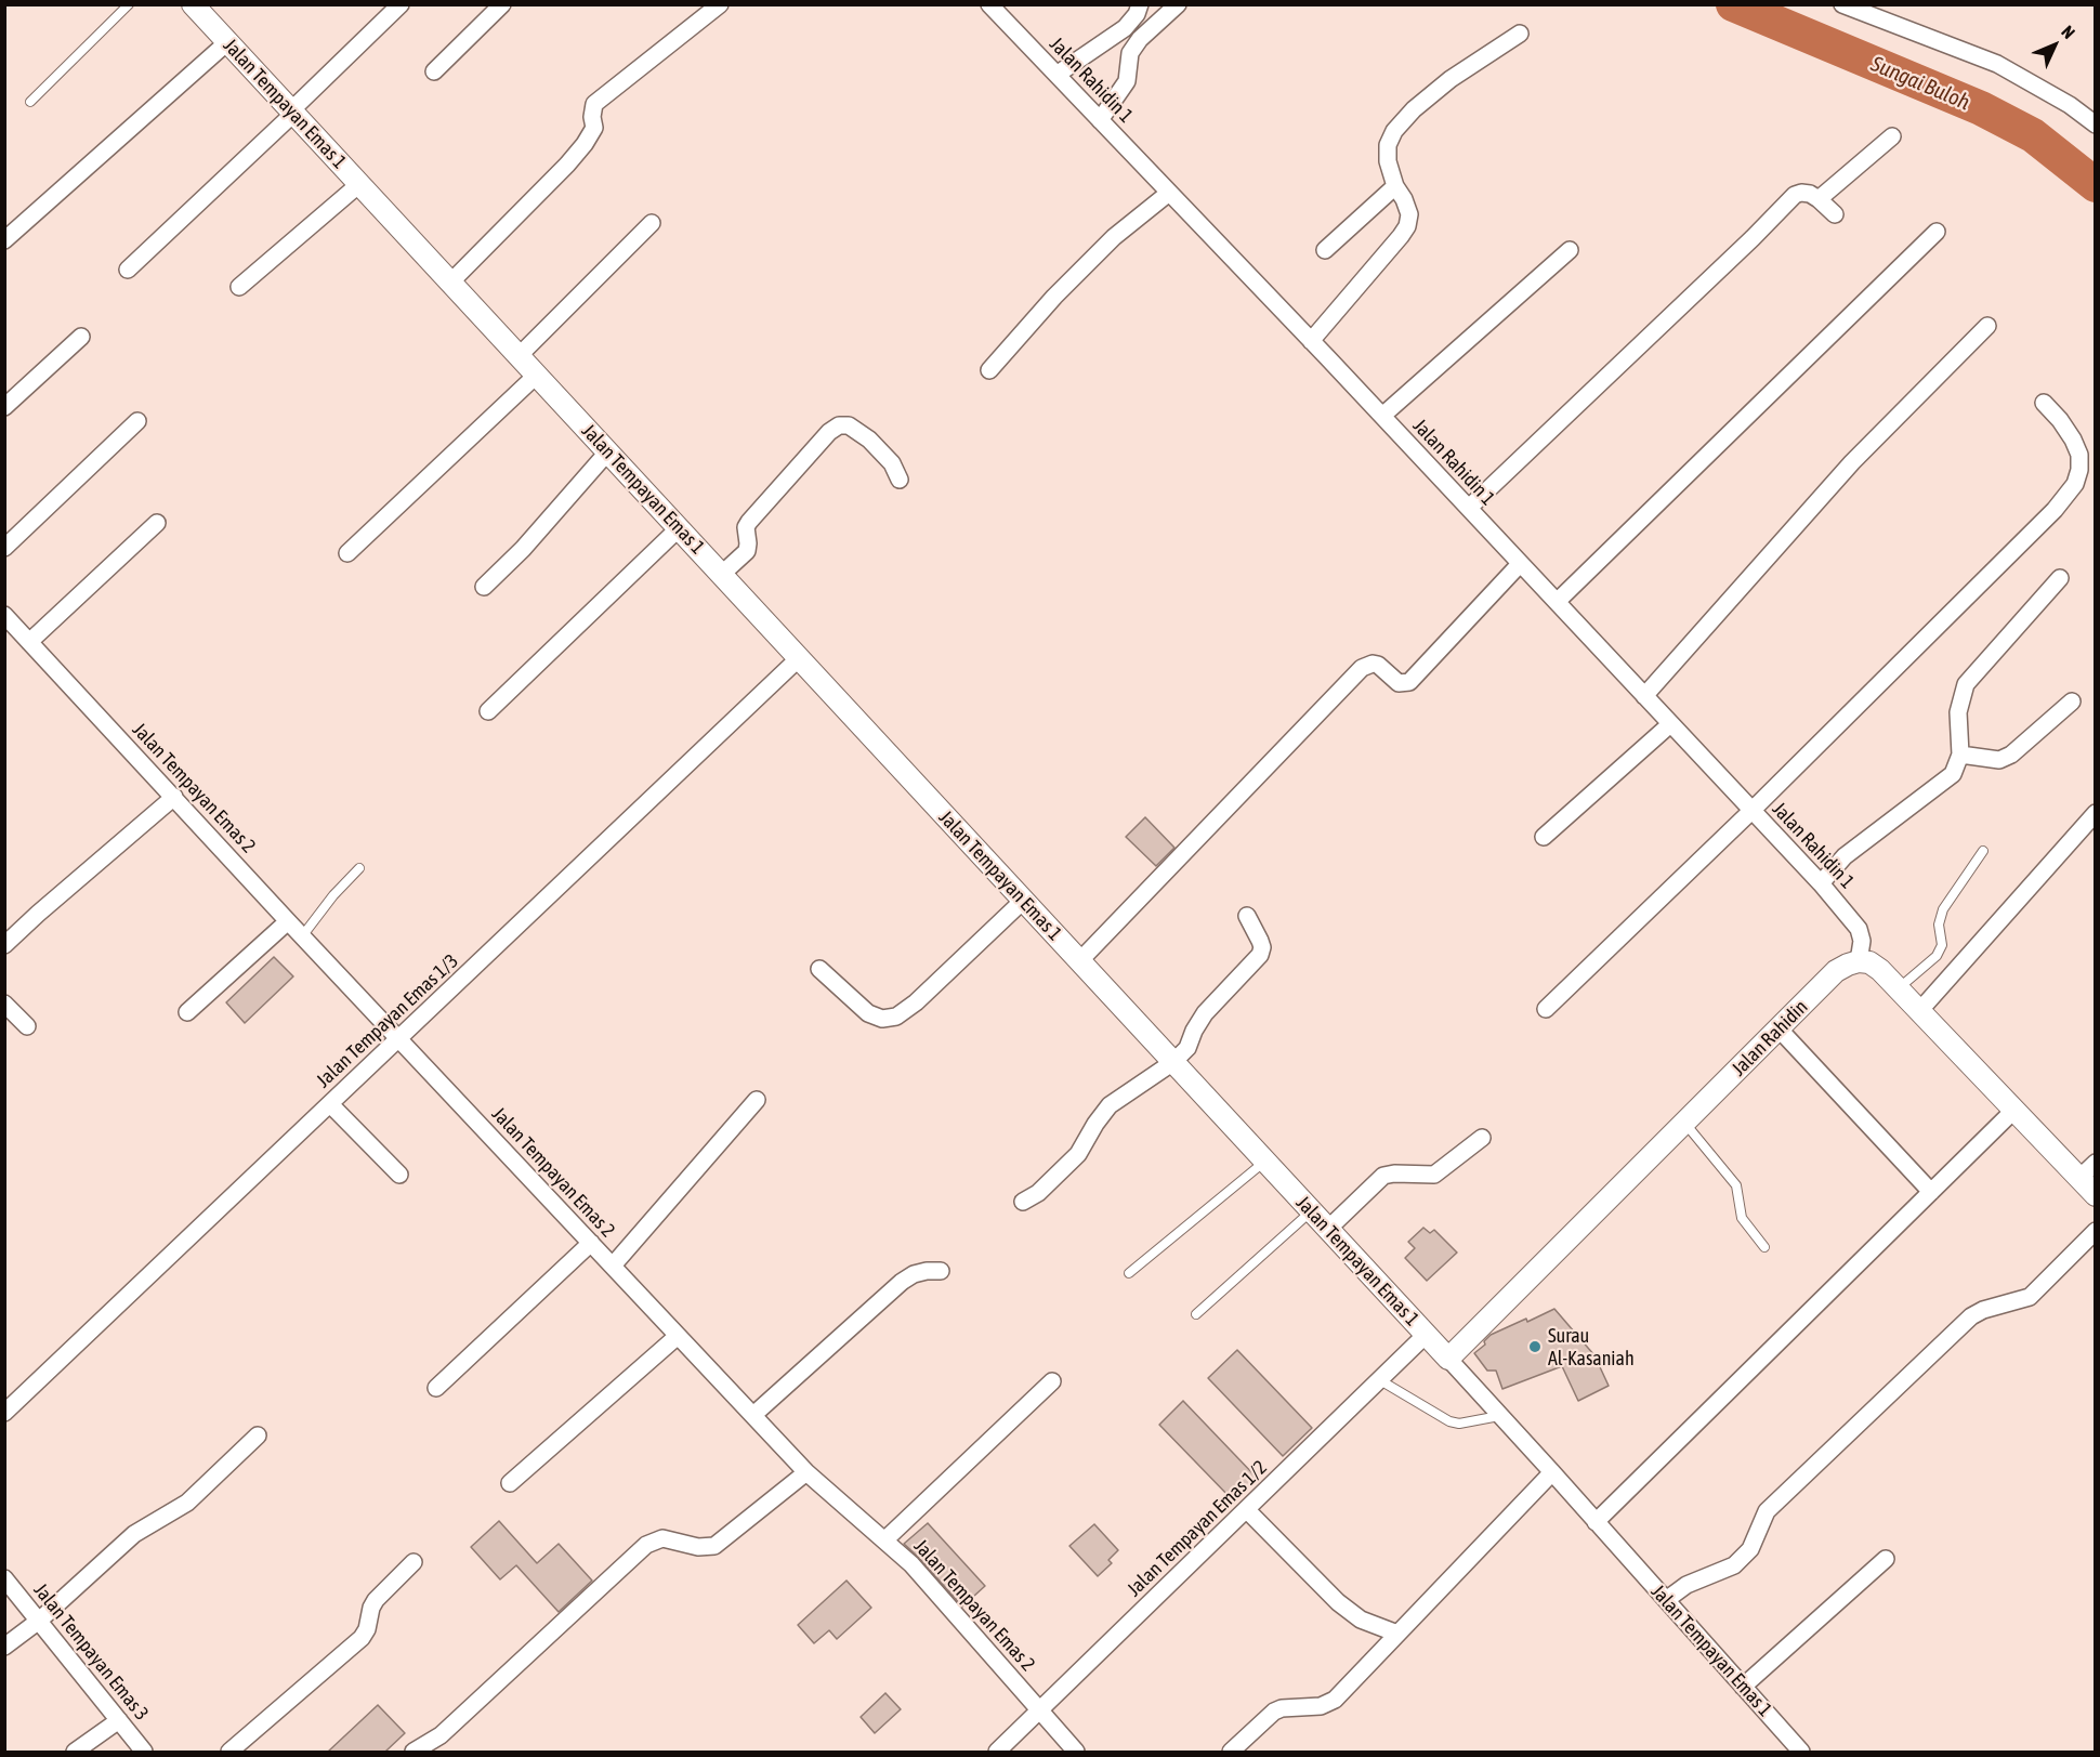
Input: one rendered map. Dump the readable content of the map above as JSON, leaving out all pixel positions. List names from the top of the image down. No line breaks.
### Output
{"streets":{"street":["Jalan Rahidin 1","Jalan Tempayan Emas 1","Jalan Tempayan Emas 2","Jalan Tempayan Emas 1/3","Jalan Rahidin","Jalan Tempayan Emas 1/2","Jalan Tempayan Emas 3"]},"crossings":[["Jalan Rahidin 1","Jalan Rahidin"],["Jalan Tempayan Emas 1","Jalan Tempayan Emas 1/3"],["Jalan Tempayan Emas 1","Jalan Rahidin"],["Jalan Tempayan Emas 1","Jalan Tempayan Emas 1/2"],["Jalan Tempayan Emas 2","Jalan Tempayan Emas 1/3"],["Jalan Tempayan Emas 2","Jalan Tempayan Emas 1/2"]],"water":["Sungai Buloh"],"places":["Surau Al-Kasaniah"],"north":"top right"}
